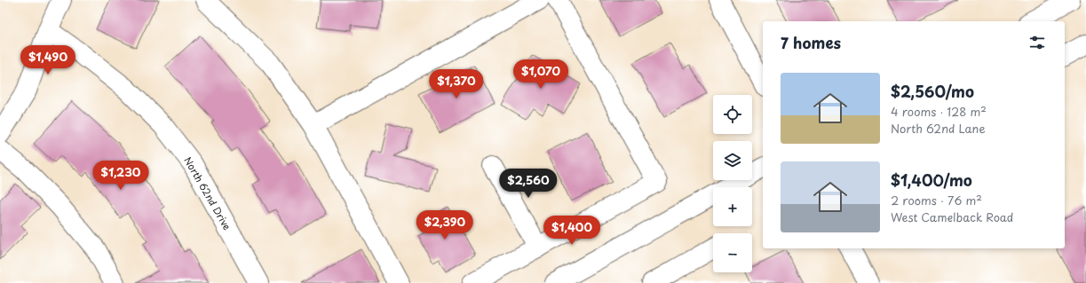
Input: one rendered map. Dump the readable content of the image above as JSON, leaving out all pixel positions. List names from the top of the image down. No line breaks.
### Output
{"streets":{"street":["North 62nd Drive"]},"page":{"heading":"7 homes","price":["$1,490","$1,070","$1,370","$1,230","$2,560","$2,390","$1,400"],"list":[{"name":"$2,560/mo","note":"4 rooms · 128 m² · North 62nd Lane"},{"name":"$1,400/mo","note":"2 rooms · 76 m² · West Camelback Road"}],"map_buttons":["+","−"]}}
